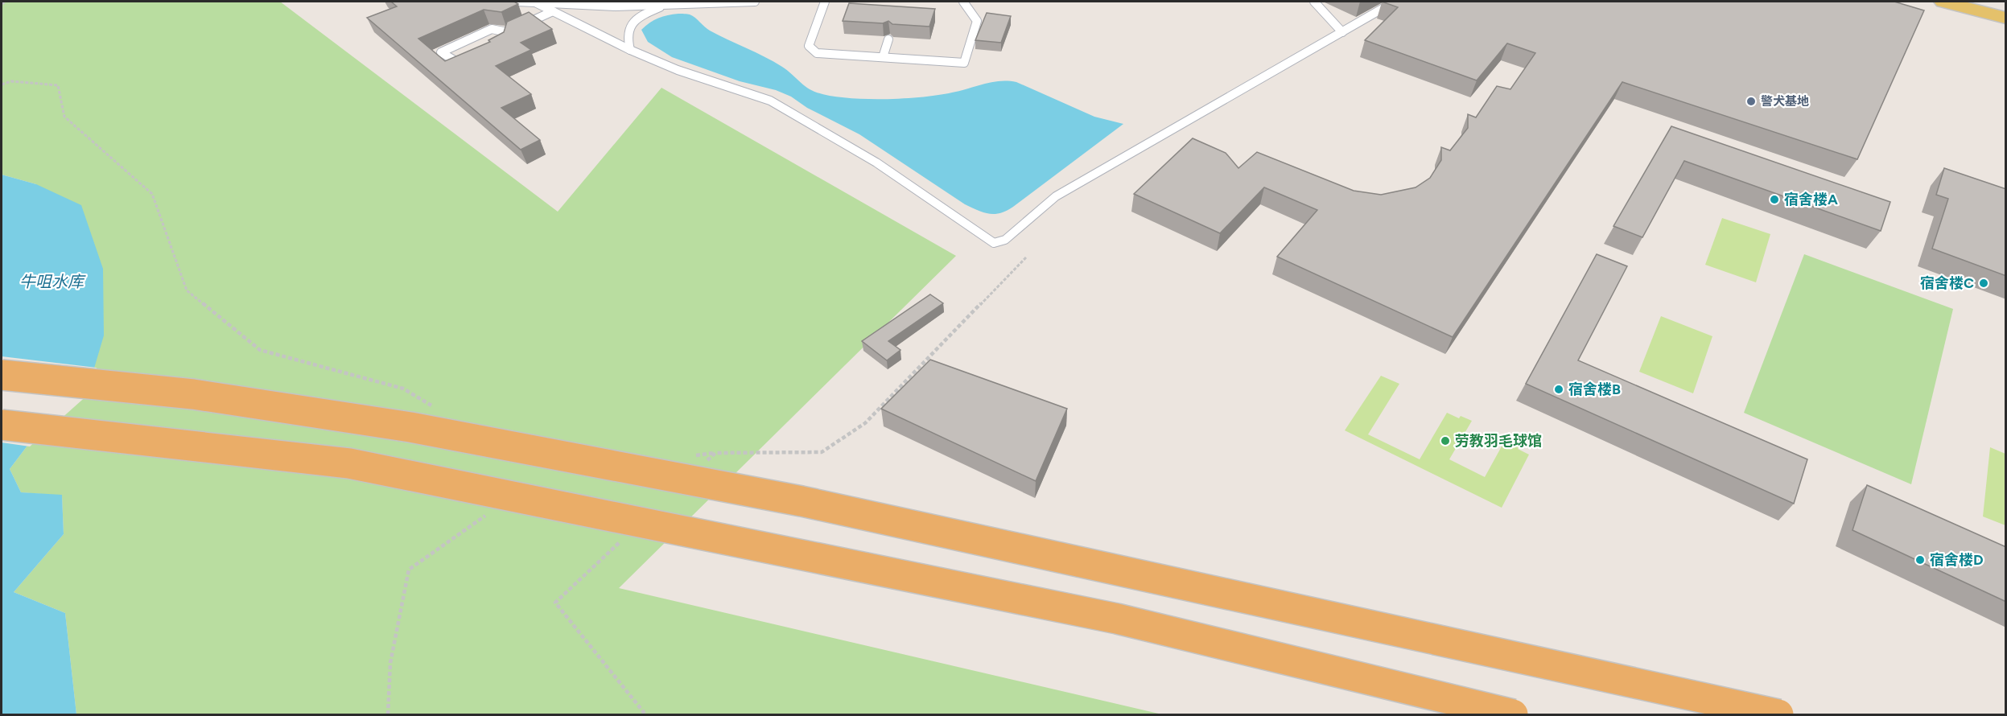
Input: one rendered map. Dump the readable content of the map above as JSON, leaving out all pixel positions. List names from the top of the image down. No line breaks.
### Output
{"water":["牛咀水库"],"places":["警犬基地","宿舍楼A","宿舍楼C","宿舍楼B","劳教羽毛球馆","宿舍楼D"]}
